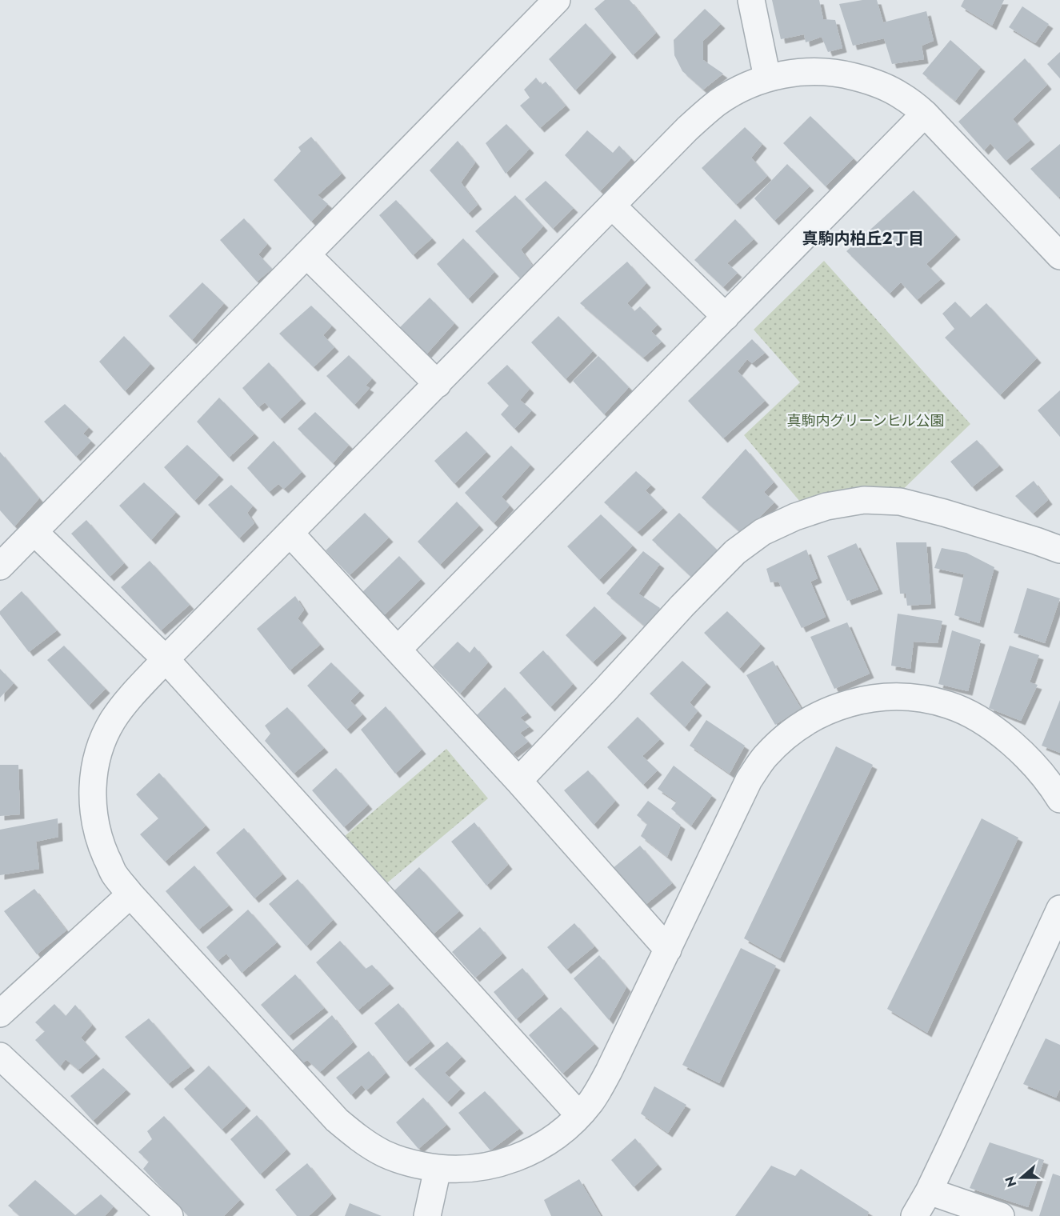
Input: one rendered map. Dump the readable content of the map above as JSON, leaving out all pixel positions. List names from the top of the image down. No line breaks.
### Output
{"districts":["真駒内柏丘2丁目"],"parks":["真駒内グリーンヒル公園"],"north":"left"}
